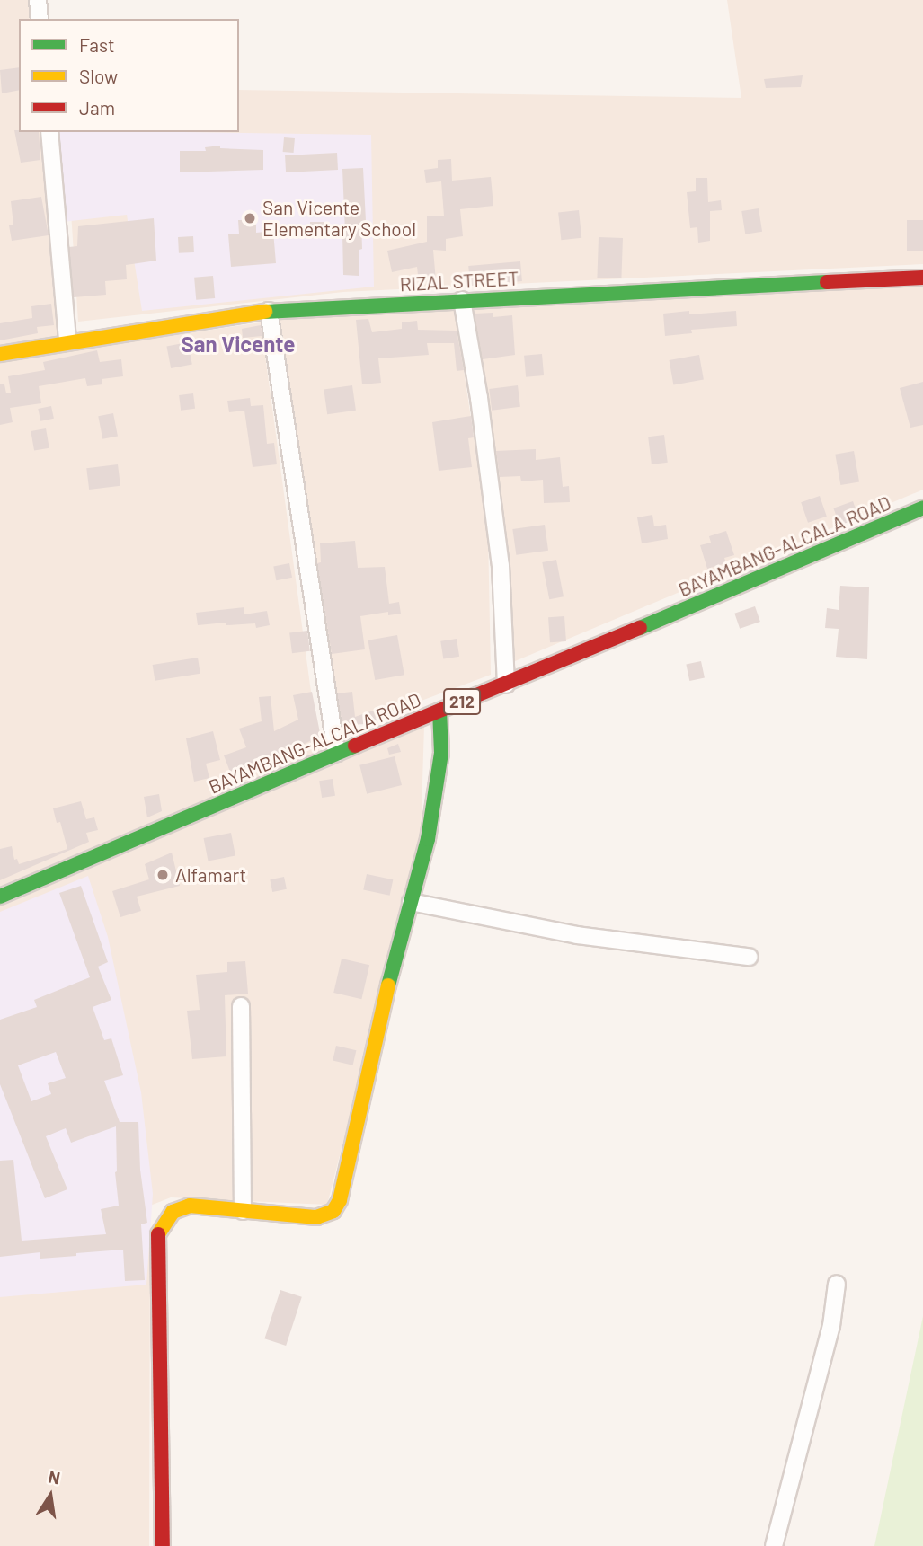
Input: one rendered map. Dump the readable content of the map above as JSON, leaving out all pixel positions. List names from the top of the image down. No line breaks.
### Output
{"streets":{"street":["RIZAL STREET","BAYAMBANG-ALCALA ROAD","212"]},"districts":["San Vicente"],"places":["San Vicente Elementary School","Alfamart"],"legend":["Fast","Slow","Jam"],"north":"top"}
